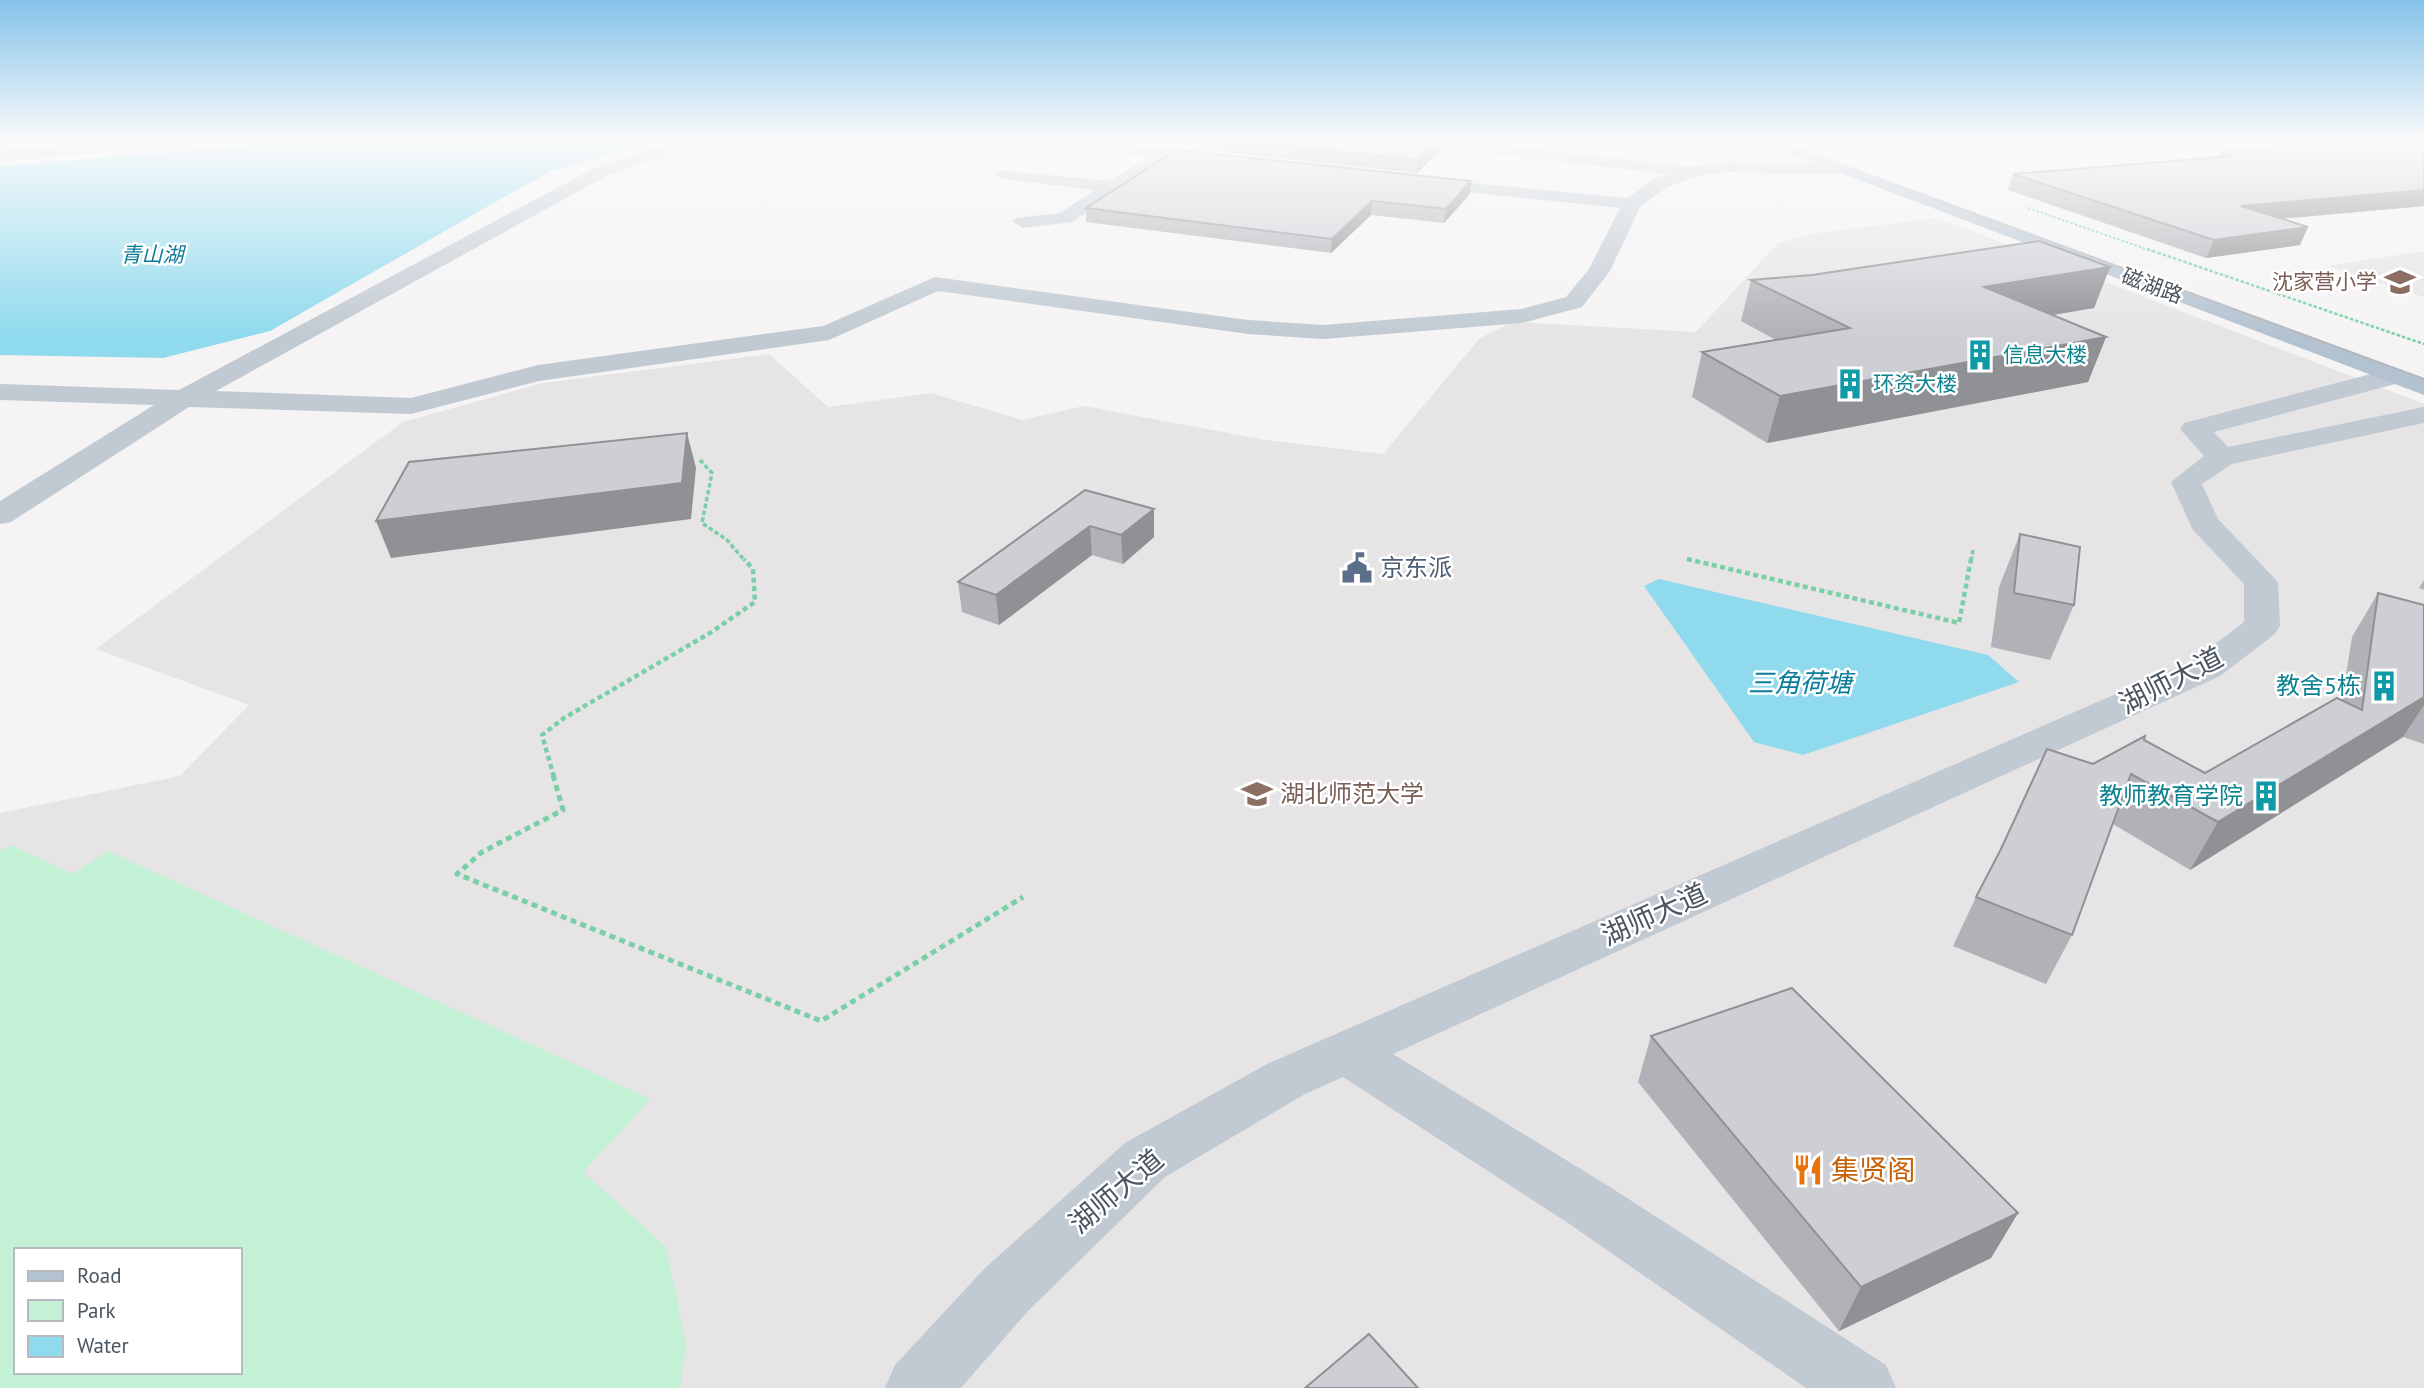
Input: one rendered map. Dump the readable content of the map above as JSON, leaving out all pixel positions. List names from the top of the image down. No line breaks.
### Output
{"streets":{"main road":["磁湖路"],"street":["湖师大道"]},"water":["青山湖","三角荷塘"],"places":{"school or university":["沈家营小学","湖北师范大学"],"building":["信息大楼","环资大楼","教舍5栋","教师教育学院"],"public building":["京东派"],"restaurant":["集贤阁"]},"legend":["Road","Park","Water"]}
